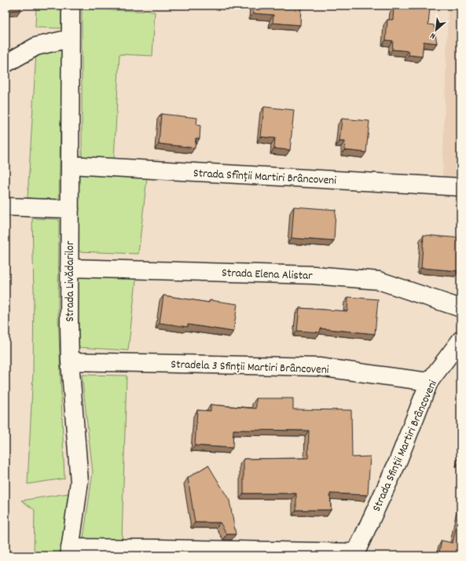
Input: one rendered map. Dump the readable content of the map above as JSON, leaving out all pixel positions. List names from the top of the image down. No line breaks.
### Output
{"streets":{"street":["Strada Sfînții Martiri Brâncoveni","Strada Elena Alistar","Strada Livădarilor","Stradela 3 Sfinții Martiri Brâncoveni","Strada Sfinții Martiri Brâncoveni"]},"crossings":[["Strada Sfînții Martiri Brâncoveni","Strada Livădarilor"],["Strada Elena Alistar","Strada Livădarilor"],["Strada Livădarilor","Stradela 3 Sfinții Martiri Brâncoveni"],["Stradela 3 Sfinții Martiri Brâncoveni","Strada Sfinții Martiri Brâncoveni"]],"north":"bottom left"}
